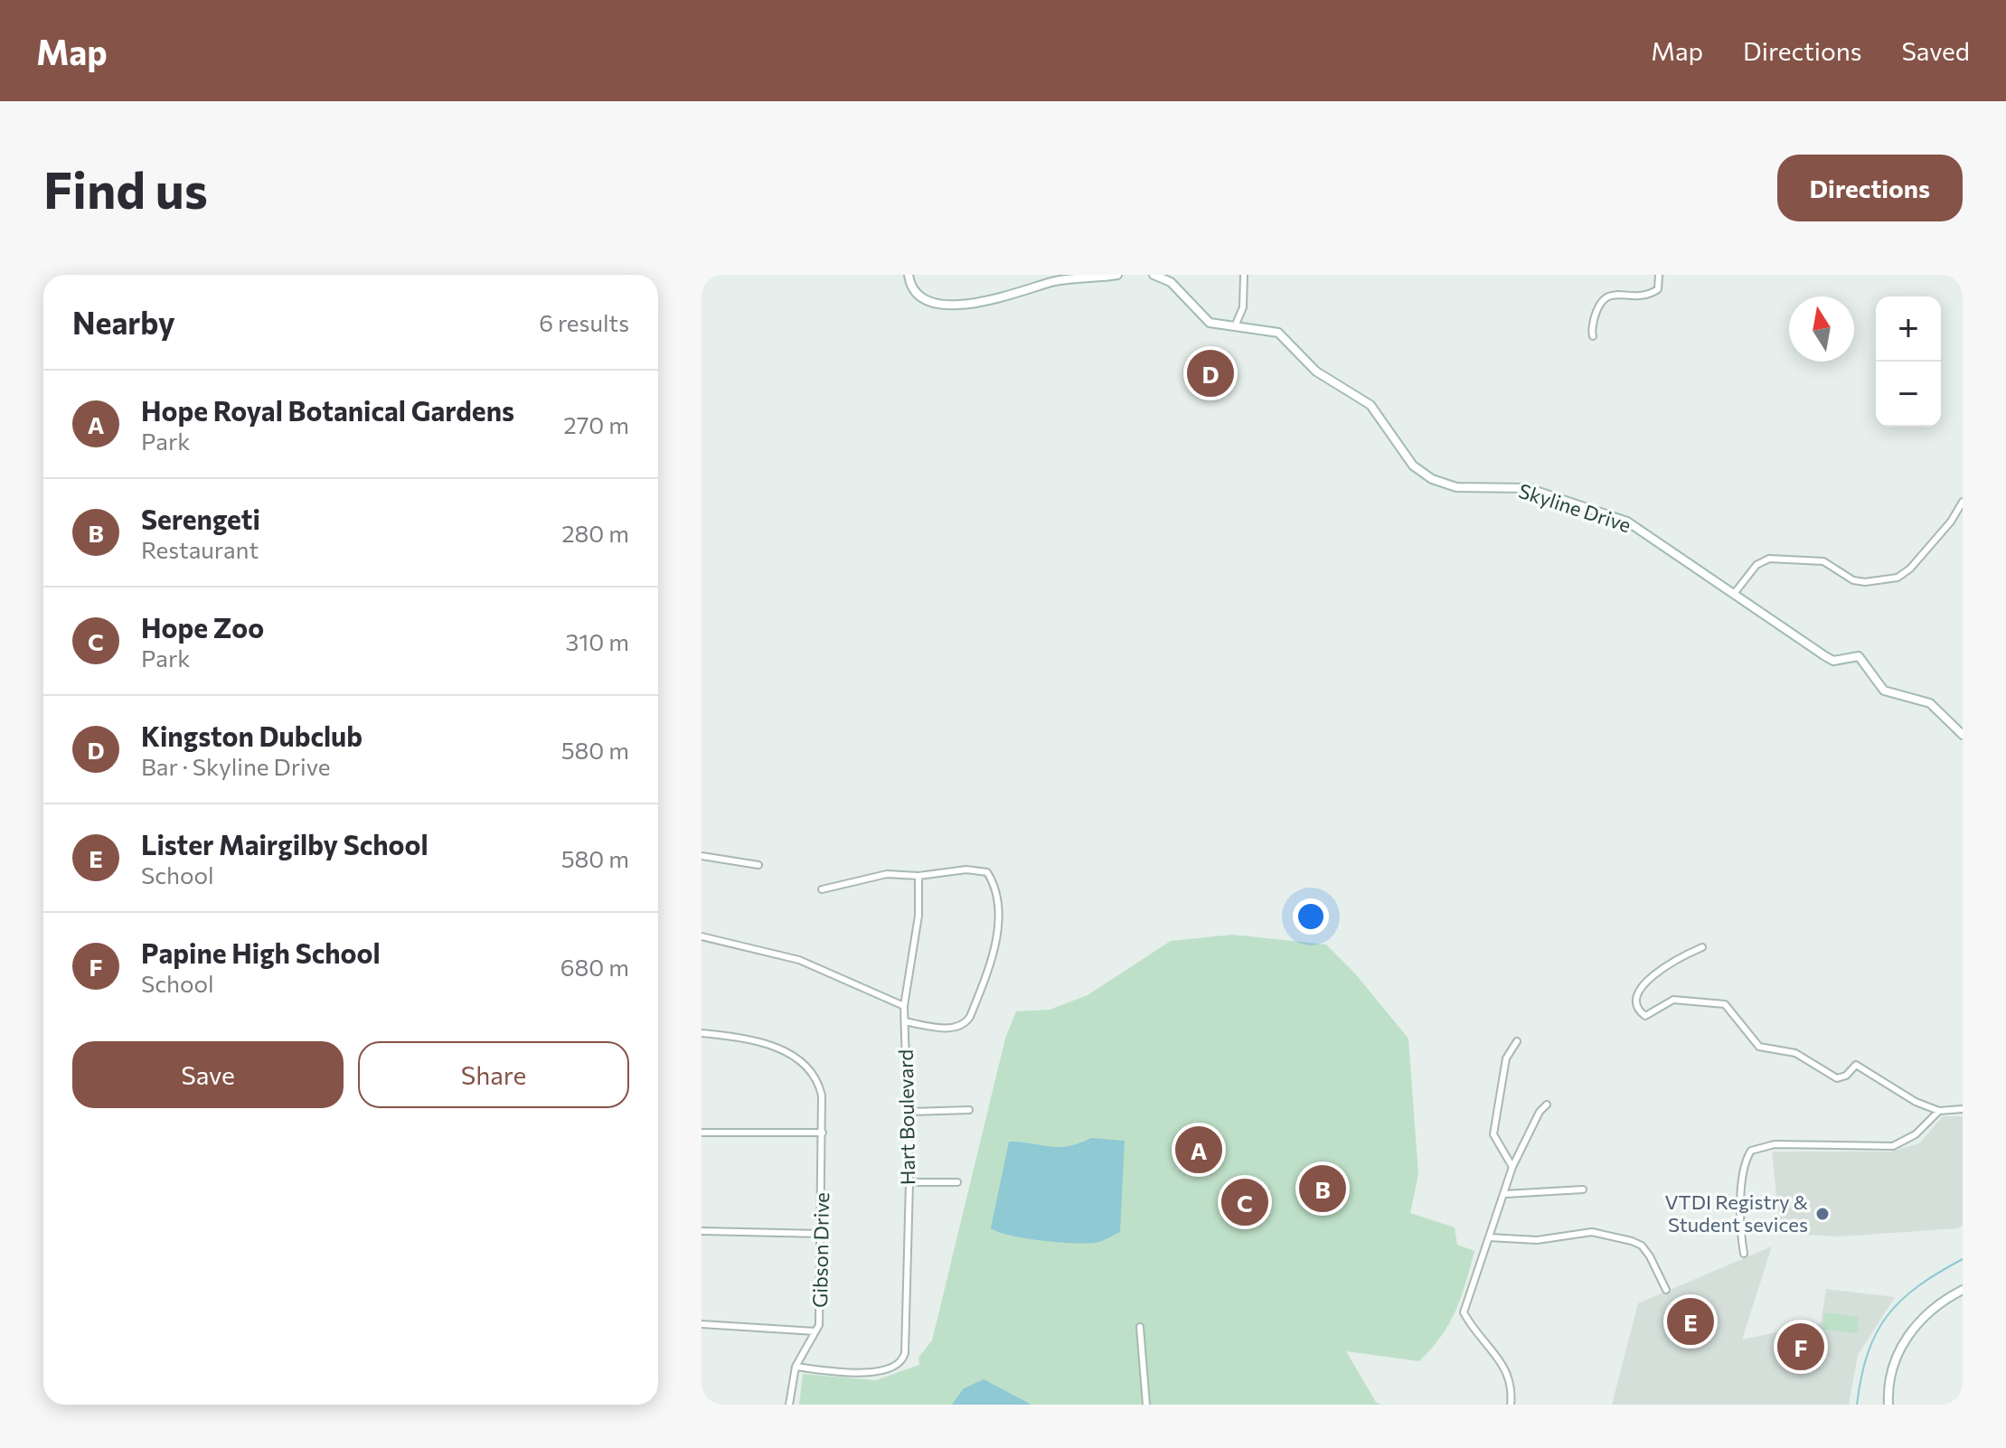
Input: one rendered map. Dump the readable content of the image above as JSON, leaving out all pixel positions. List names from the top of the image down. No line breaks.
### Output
{"streets":{"street":["Skyline Drive","Hart Boulevard","Gibson Drive"]},"crossings":[["Hart Boulevard","Gibson Drive"]],"places":["VTDI Registry & Student sevices"],"north":"top","page":{"header":"Map","nav":["Map","Directions","Saved"],"buttons":["Directions",["Save","Share"]],"title":"Find us","heading":["Nearby","6 results"],"map_buttons":["+","−"],"pins":["D","A","B","C","E","F"],"list":[{"mark":"A","name":"Hope Royal Botanical Gardens","note":"Park","value":"270 m"},{"mark":"B","name":"Serengeti","note":"Restaurant","value":"280 m"},{"mark":"C","name":"Hope Zoo","note":"Park","value":"310 m"},{"mark":"D","name":"Kingston Dubclub","note":"Bar · Skyline Drive","value":"580 m"},{"mark":"E","name":"Lister Mairgilby School","note":"School","value":"580 m"},{"mark":"F","name":"Papine High School","note":"School","value":"680 m"}]}}
